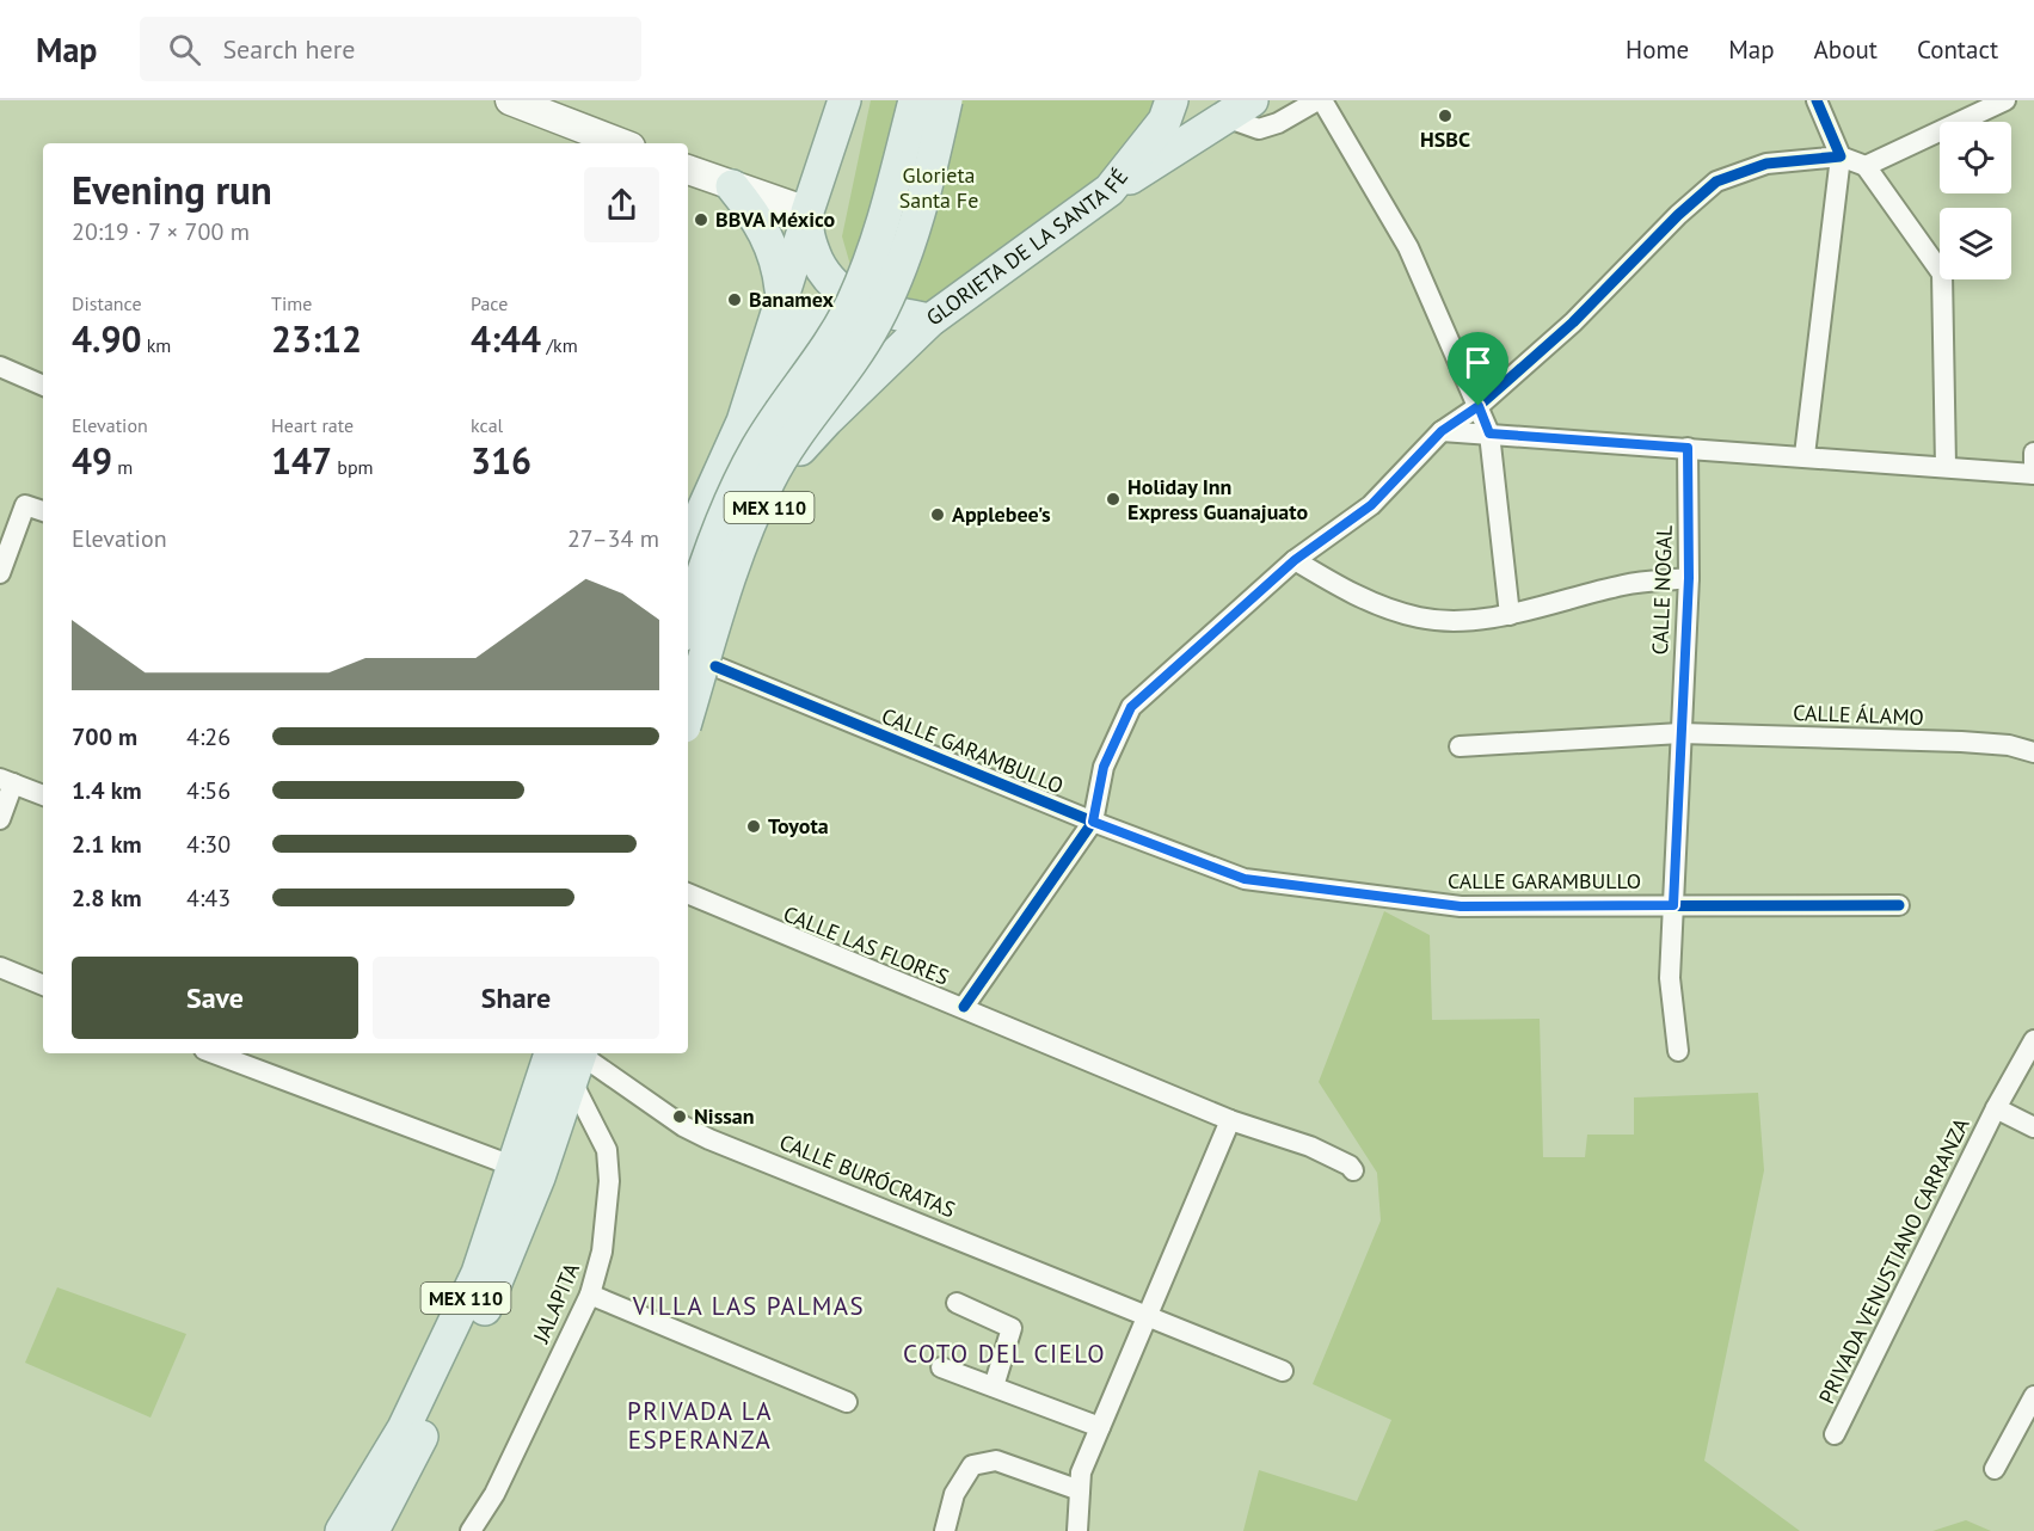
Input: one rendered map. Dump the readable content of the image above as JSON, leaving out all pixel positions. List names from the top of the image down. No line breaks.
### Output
{"streets":{"main road":["GLORIETA DE LA SANTA FÉ","MEX 110"],"street":["CALLE NOGAL","CALLE ÁLAMO","CALLE GARAMBULLO","CALLE LAS FLORES","CALLE BURÓCRATAS","PRIVADA VENUSTIANO CARRANZA","JALAPITA"]},"crossings":[["GLORIETA DE LA SANTA FÉ","MEX 110"],["MEX 110","CALLE GARAMBULLO"],["MEX 110","CALLE BURÓCRATAS"],["MEX 110","JALAPITA"],["CALLE NOGAL","CALLE ÁLAMO"],["CALLE NOGAL","CALLE GARAMBULLO"],["CALLE BURÓCRATAS","JALAPITA"]],"districts":["VILLA LAS PALMAS","COTO DEL CIELO","PRIVADA LA ESPERANZA"],"parks":["Glorieta Santa Fe"],"places":["HSBC","BBVA México","Banamex","Holiday Inn Express Guanajuato","Applebee's","Toyota","Nissan"],"page":{"header":"Map","search":"Search here","nav":["Home","Map","About","Contact"],"heading":["Evening run","20:19 · 7 × 700 m"],"stats":[["Distance","4.90 km"],["Time","23:12"],["Pace","4:44 /km"],["Elevation","49 m"],["Heart rate","147 bpm"],["kcal","316"]],"chart":["Elevation","27–34 m"],"list":[{"name":"700 m","note":"4:26"},{"name":"1.4 km","note":"4:56"},{"name":"2.1 km","note":"4:30"},{"name":"2.8 km","note":"4:43"}],"buttons":["Save","Share"]}}
